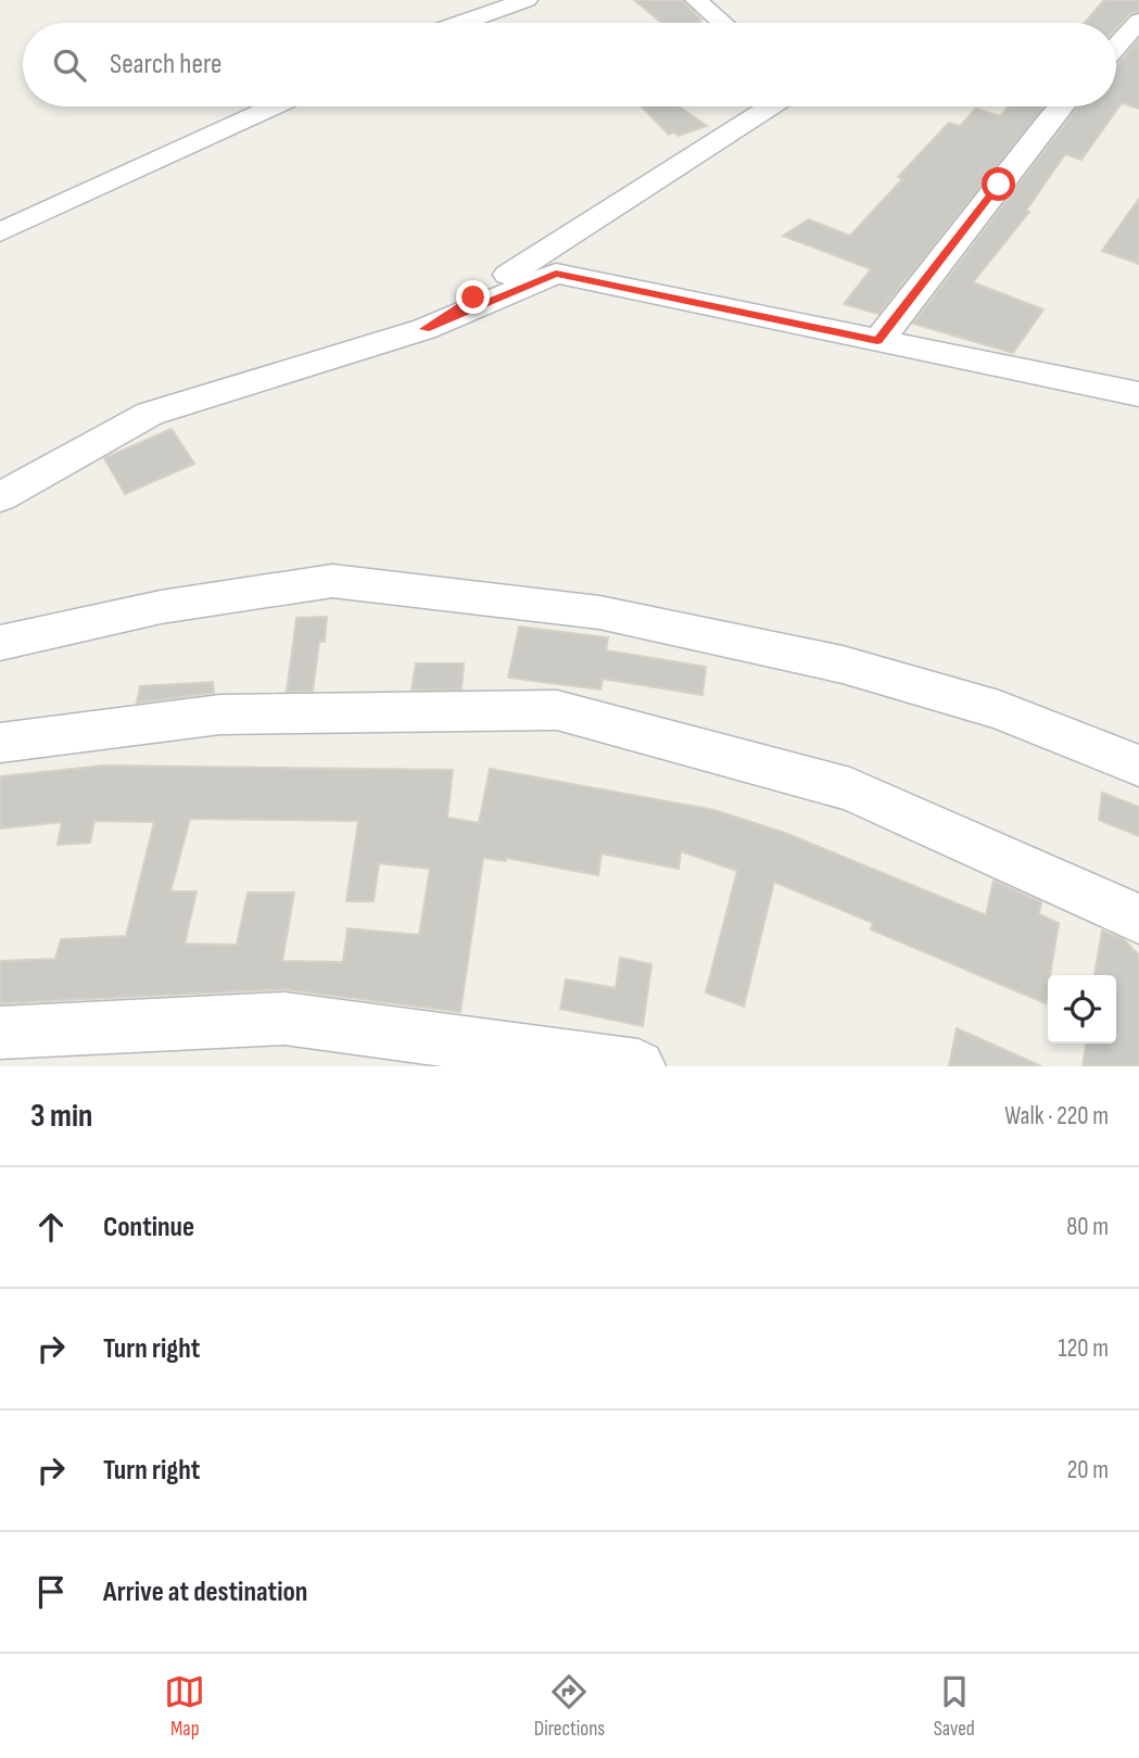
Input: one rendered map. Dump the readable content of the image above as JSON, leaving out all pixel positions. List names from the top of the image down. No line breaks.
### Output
{"page":{"search":"Search here","heading":["3 min","Walk · 220 m"],"list":[["Continue","80 m"],["Turn right","120 m"],["Turn right","20 m"],"Arrive at destination"],"nav":["Map","Directions","Saved"]}}
